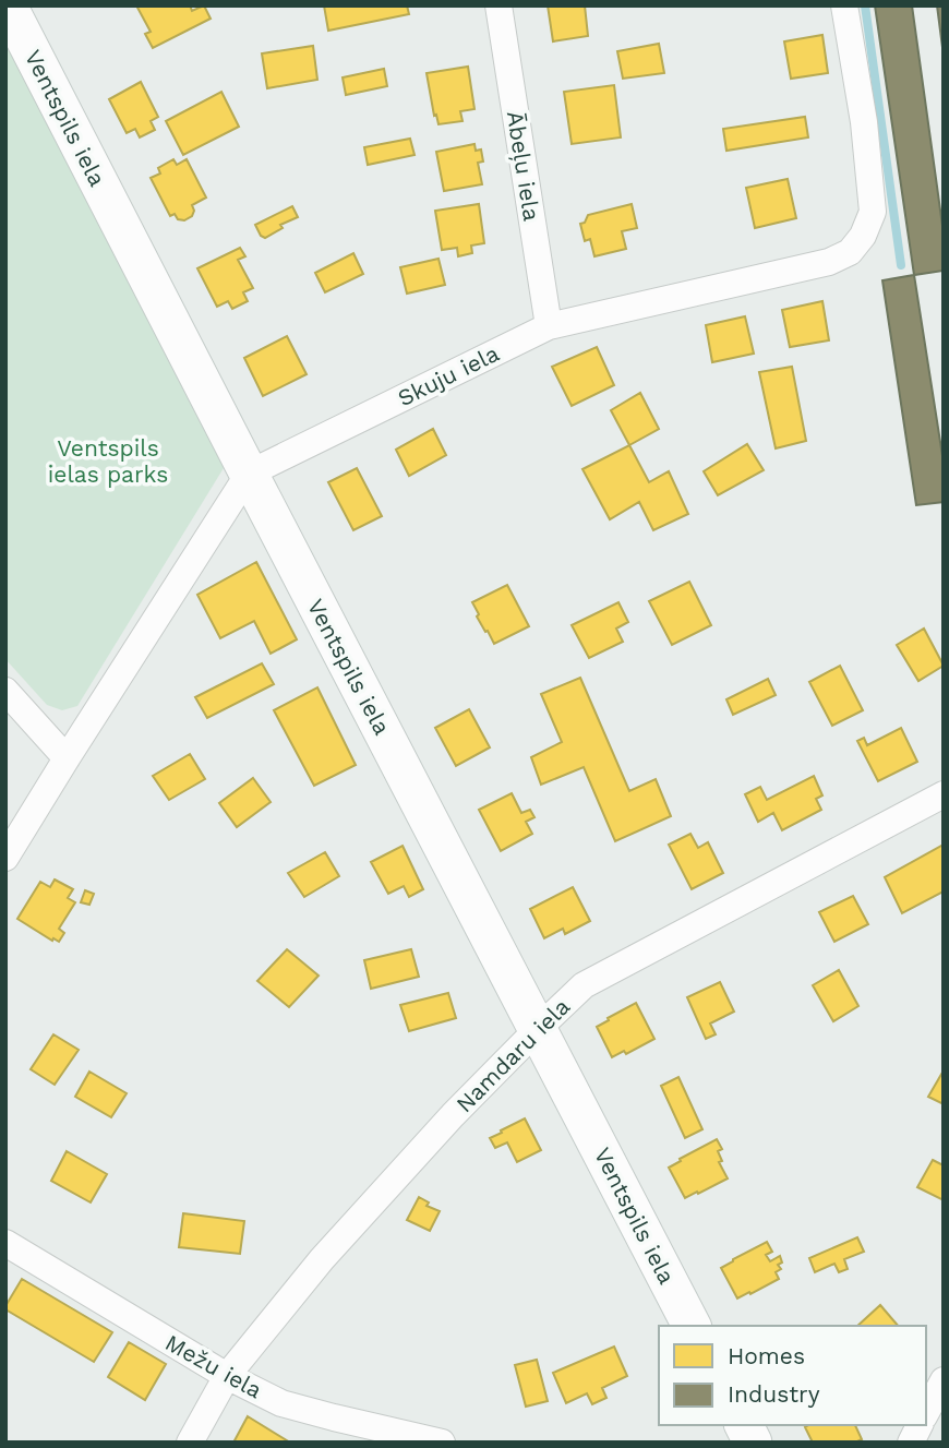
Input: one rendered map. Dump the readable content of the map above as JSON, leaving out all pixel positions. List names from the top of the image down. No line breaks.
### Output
{"streets":{"street":["Ventspils iela","Ābeļu iela","Skuju iela","Namdaru iela","Mežu iela"]},"crossings":[["Ventspils iela","Skuju iela"],["Ventspils iela","Namdaru iela"],["Ābeļu iela","Skuju iela"],["Namdaru iela","Mežu iela"]],"parks":["Ventspils ielas parks"],"legend":["Homes","Industry"]}
